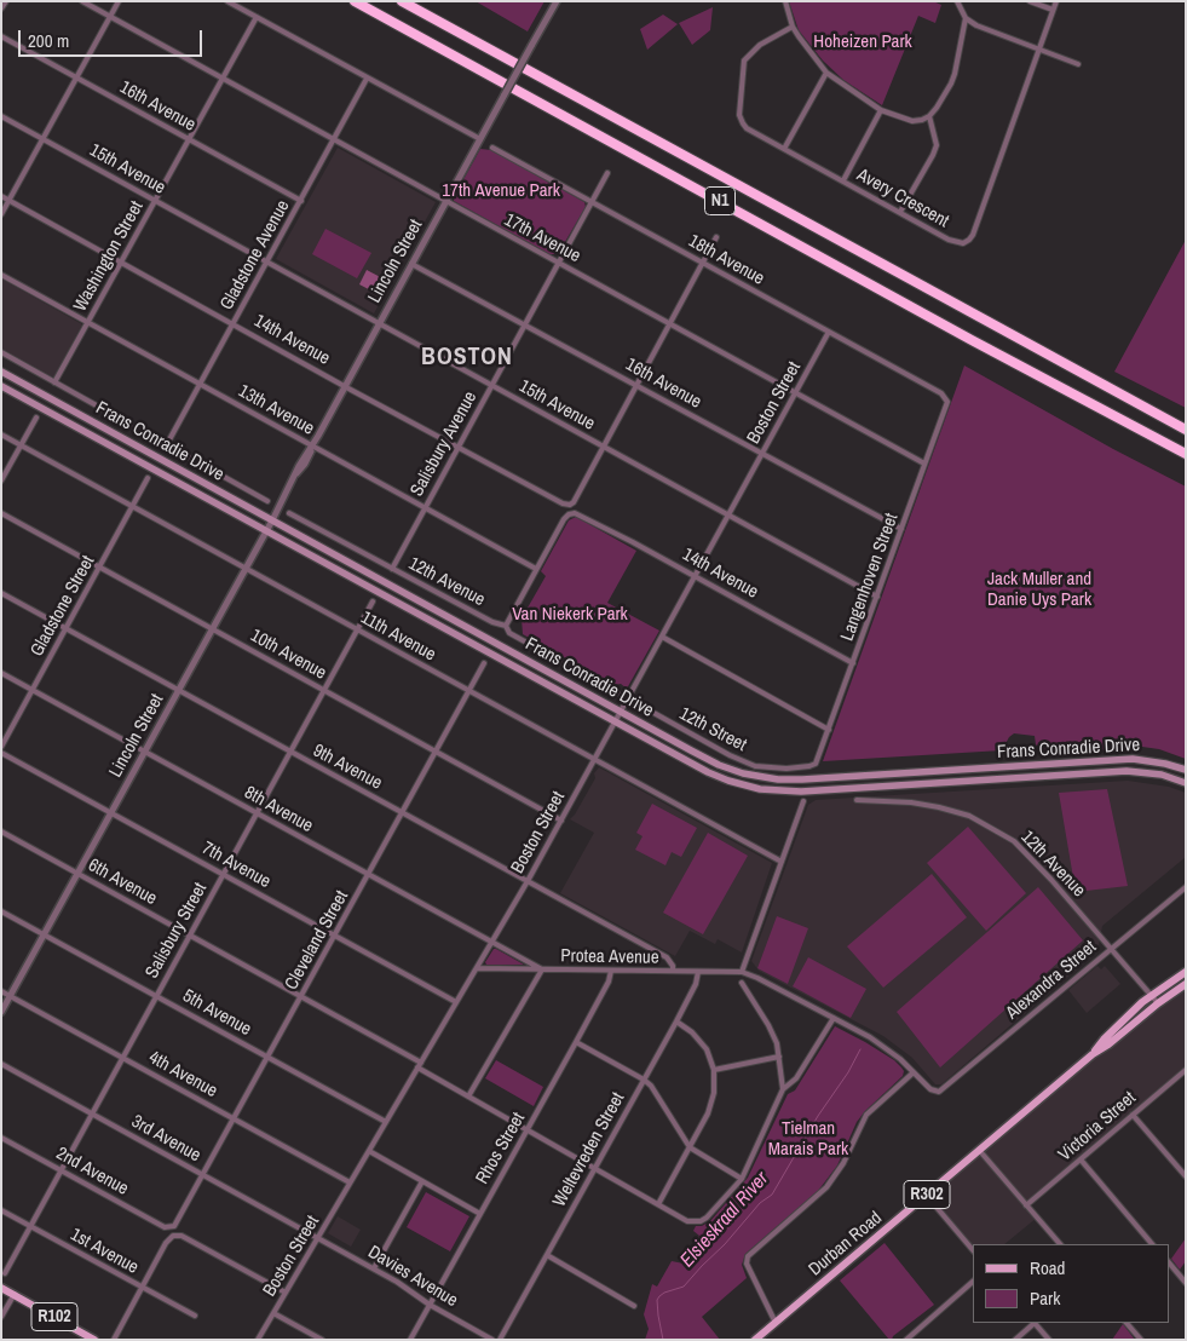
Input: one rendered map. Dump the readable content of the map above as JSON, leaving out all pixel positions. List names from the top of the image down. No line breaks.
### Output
{"streets":{"highway":["N1"],"main road":["Frans Conradie Drive","R302","Durban Road","R102"],"street":["16th Avenue","15th Avenue","Avery Crescent","17th Avenue","Gladstone Avenue","Washington Street","18th Avenue","Lincoln Street","14th Avenue","Boston Street","13th Avenue","Salisbury Avenue","Langenhoven Street","12th Avenue","Gladstone Street","11th Avenue","10th Avenue","12th Street","9th Avenue","8th Avenue","7th Avenue","6th Avenue","Salisbury Street","Cleveland Street","Protea Avenue","Alexandra Street","5th Avenue","4th Avenue","Victoria Street","3rd Avenue","Rhos Street","Weltevreden Street","2nd Avenue","1st Avenue","Davies Avenue"]},"crossings":[["16th Avenue","Gladstone Avenue"],["16th Avenue","Washington Street"],["16th Avenue","Lincoln Street"],["16th Avenue","Boston Street"],["16th Avenue","Salisbury Avenue"],["16th Avenue","Langenhoven Street"],["15th Avenue","Gladstone Avenue"],["15th Avenue","Washington Street"],["15th Avenue","Lincoln Street"],["15th Avenue","14th Avenue"],["15th Avenue","Boston Street"],["15th Avenue","Salisbury Avenue"],["15th Avenue","Langenhoven Street"],["17th Avenue","Gladstone Avenue"],["17th Avenue","Washington Street"],["17th Avenue","Lincoln Street"],["17th Avenue","Boston Street"],["17th Avenue","Salisbury Avenue"],["17th Avenue","Langenhoven Street"],["Gladstone Avenue","14th Avenue"],["Gladstone Avenue","13th Avenue"],["Washington Street","14th Avenue"],["Washington Street","13th Avenue"],["18th Avenue","Boston Street"],["18th Avenue","Salisbury Avenue"],["18th Avenue","Langenhoven Street"],["Lincoln Street","14th Avenue"],["Lincoln Street","13th Avenue"],["Lincoln Street","Frans Conradie Drive"],["Lincoln Street","11th Avenue"],["Lincoln Street","10th Avenue"],["Lincoln Street","9th Avenue"],["Lincoln Street","8th Avenue"],["Lincoln Street","7th Avenue"],["Lincoln Street","6th Avenue"],["Lincoln Street","5th Avenue"],["Lincoln Street","4th Avenue"],["14th Avenue","Boston Street"],["14th Avenue","13th Avenue"],["14th Avenue","Salisbury Avenue"],["14th Avenue","Langenhoven Street"],["Boston Street","Frans Conradie Drive"],["Boston Street","11th Avenue"],["Boston Street","10th Avenue"],["Boston Street","9th Avenue"],["Boston Street","8th Avenue"],["Boston Street","7th Avenue"],["Boston Street","6th Avenue"],["Boston Street","Protea Avenue"],["Boston Street","5th Avenue"],["Boston Street","4th Avenue"],["Boston Street","3rd Avenue"],["Boston Street","Davies Avenue"],["13th Avenue","Salisbury Avenue"],["Salisbury Avenue","12th Avenue"],["Langenhoven Street","12th Street"],["12th Avenue","Alexandra Street"],["12th Avenue","Durban Road"],["Gladstone Street","11th Avenue"],["Gladstone Street","10th Avenue"],["Gladstone Street","9th Avenue"],["Gladstone Street","8th Avenue"],["11th Avenue","Salisbury Street"],["11th Avenue","Cleveland Street"],["10th Avenue","Salisbury Street"],["10th Avenue","Cleveland Street"],["9th Avenue","Salisbury Street"],["9th Avenue","Cleveland Street"],["9th Avenue","Protea Avenue"],["8th Avenue","Salisbury Street"],["8th Avenue","Cleveland Street"],["8th Avenue","Protea Avenue"],["7th Avenue","Salisbury Street"],["7th Avenue","Cleveland Street"],["6th Avenue","Salisbury Street"],["6th Avenue","Cleveland Street"],["6th Avenue","Rhos Street"],["6th Avenue","Weltevreden Street"],["Salisbury Street","5th Avenue"],["Salisbury Street","4th Avenue"],["Salisbury Street","3rd Avenue"],["Salisbury Street","2nd Avenue"],["Salisbury Street","1st Avenue"],["Cleveland Street","5th Avenue"],["Cleveland Street","4th Avenue"],["Cleveland Street","3rd Avenue"],["Cleveland Street","2nd Avenue"],["Protea Avenue","Rhos Street"],["Protea Avenue","Weltevreden Street"],["3rd Avenue","Davies Avenue"],["Rhos Street","Davies Avenue"]],"districts":["BOSTON"],"water":["Elsieskraal River"],"parks":["Hoheizen Park","17th Avenue Park","Jack Muller and Danie Uys Park","Van Niekerk Park","Tielman Marais Park"],"legend":["Road","Park"],"scale_bar":"200 m"}
